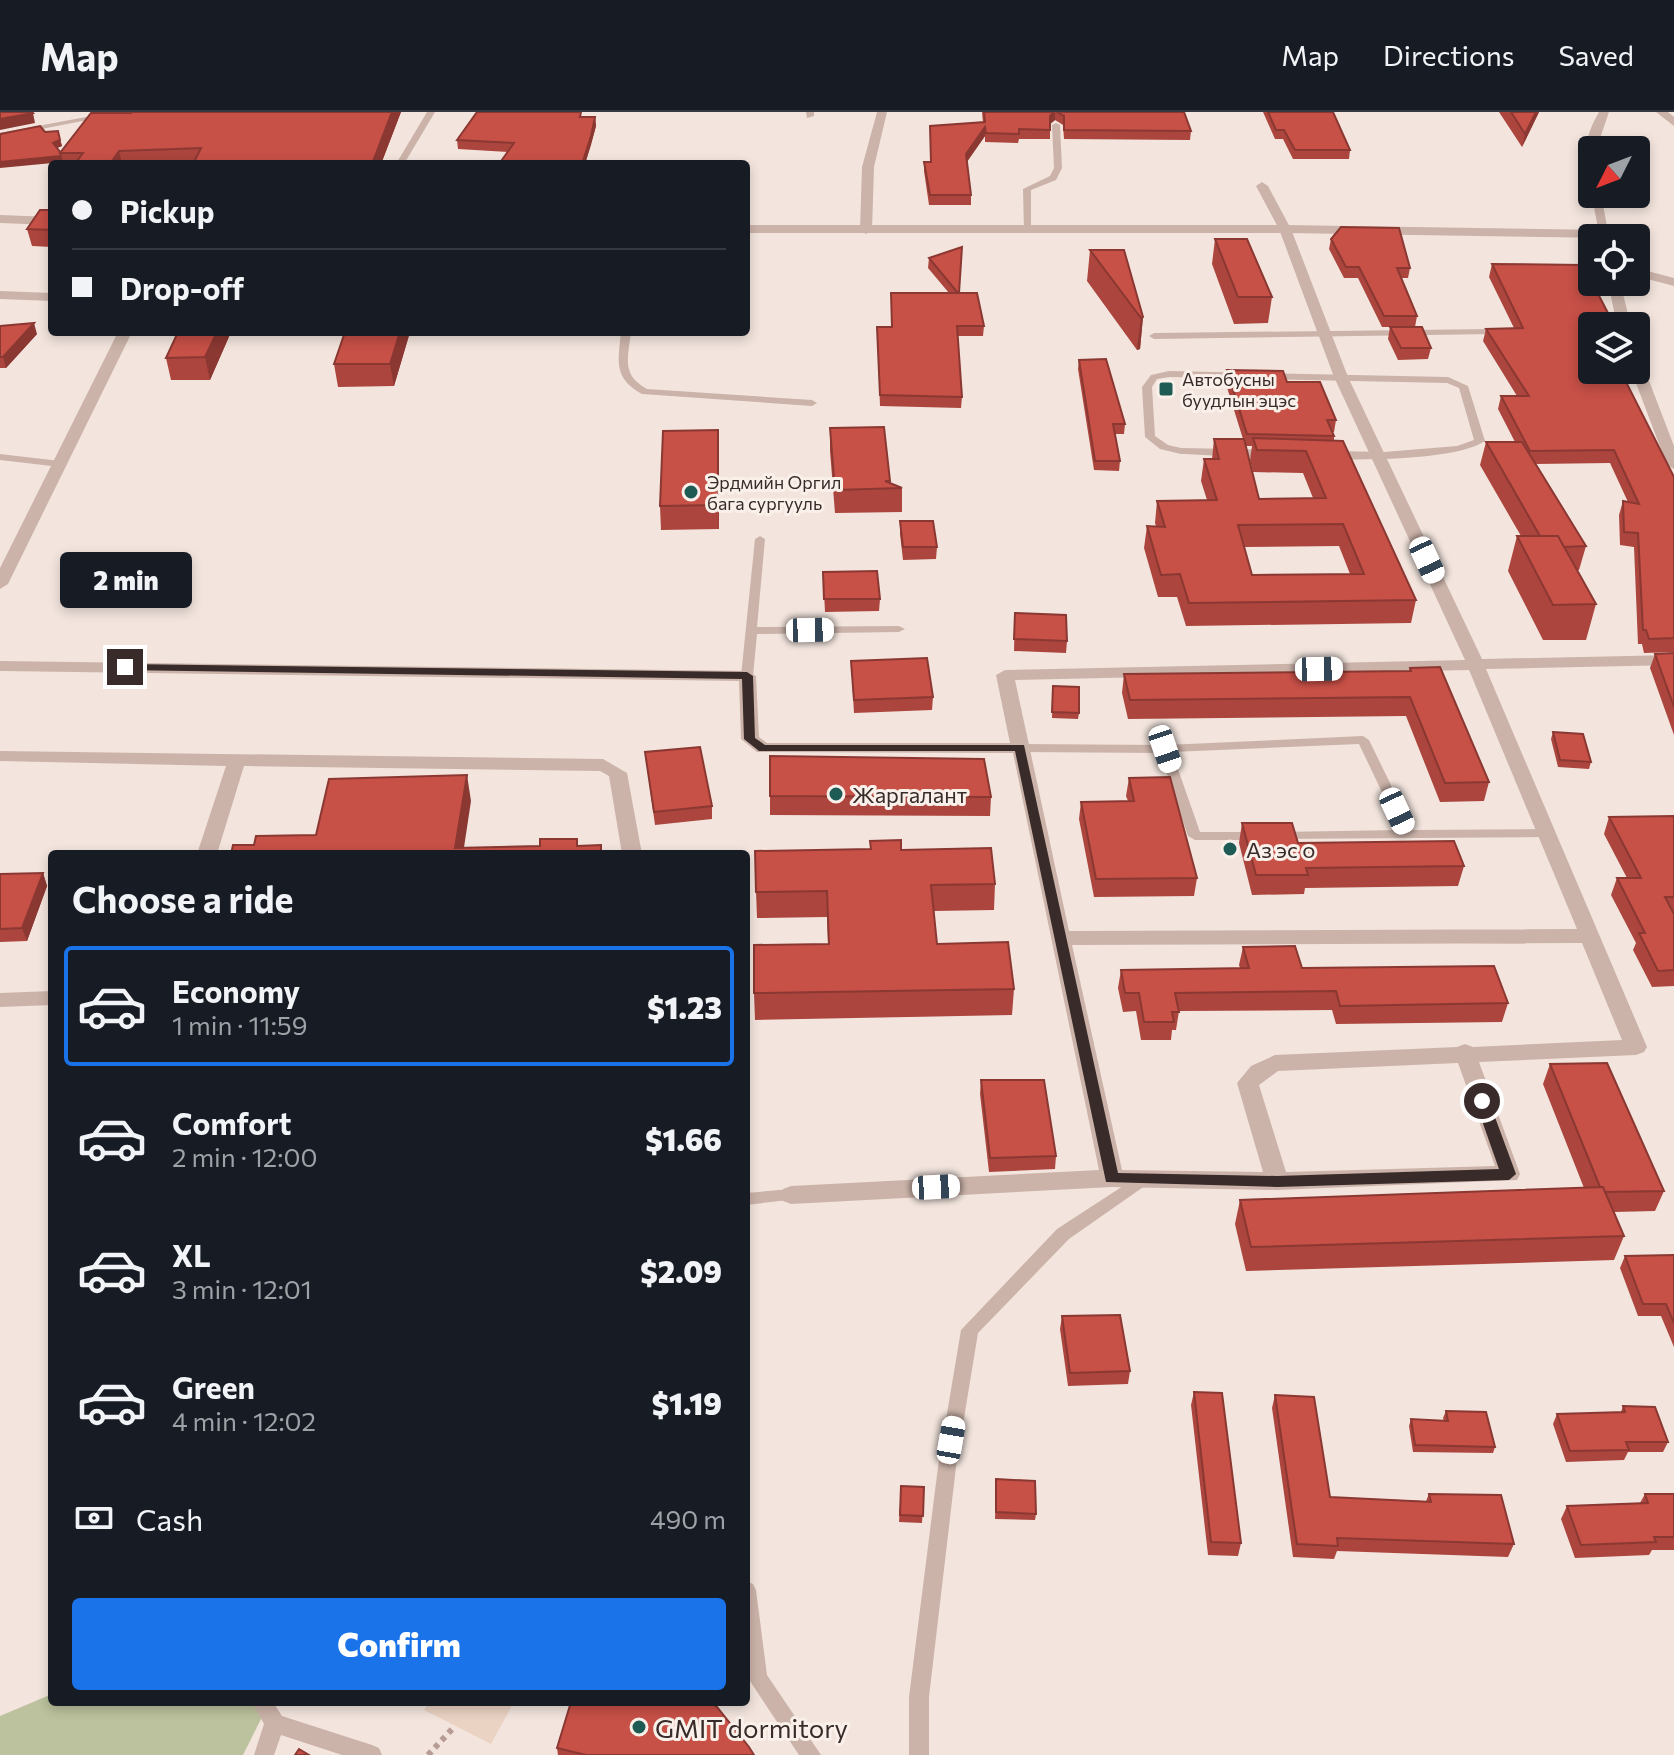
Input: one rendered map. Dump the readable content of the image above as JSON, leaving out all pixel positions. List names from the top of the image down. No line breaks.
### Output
{"places":{"transit":["Автобусны буудлын эцэс"],"other":["Эрдмийн Оргил бага сургууль","Жаргалант","Аз эс о","GMIT dormitory"]},"north":"bottom left","page":{"header":"Map","nav":["Map","Directions","Saved"],"banner":["Pickup","Drop-off"],"bubble":"2 min","heading":"Choose a ride","list":[{"name":"Economy","note":"1 min · 11:59","value":"$1.23"},{"name":"Comfort","note":"2 min · 12:00","value":"$1.66"},{"name":"XL","note":"3 min · 12:01","value":"$2.09"},{"name":"Green","note":"4 min · 12:02","value":"$1.19"}],"pay":["Cash","490 m"],"buttons":"Confirm"}}
